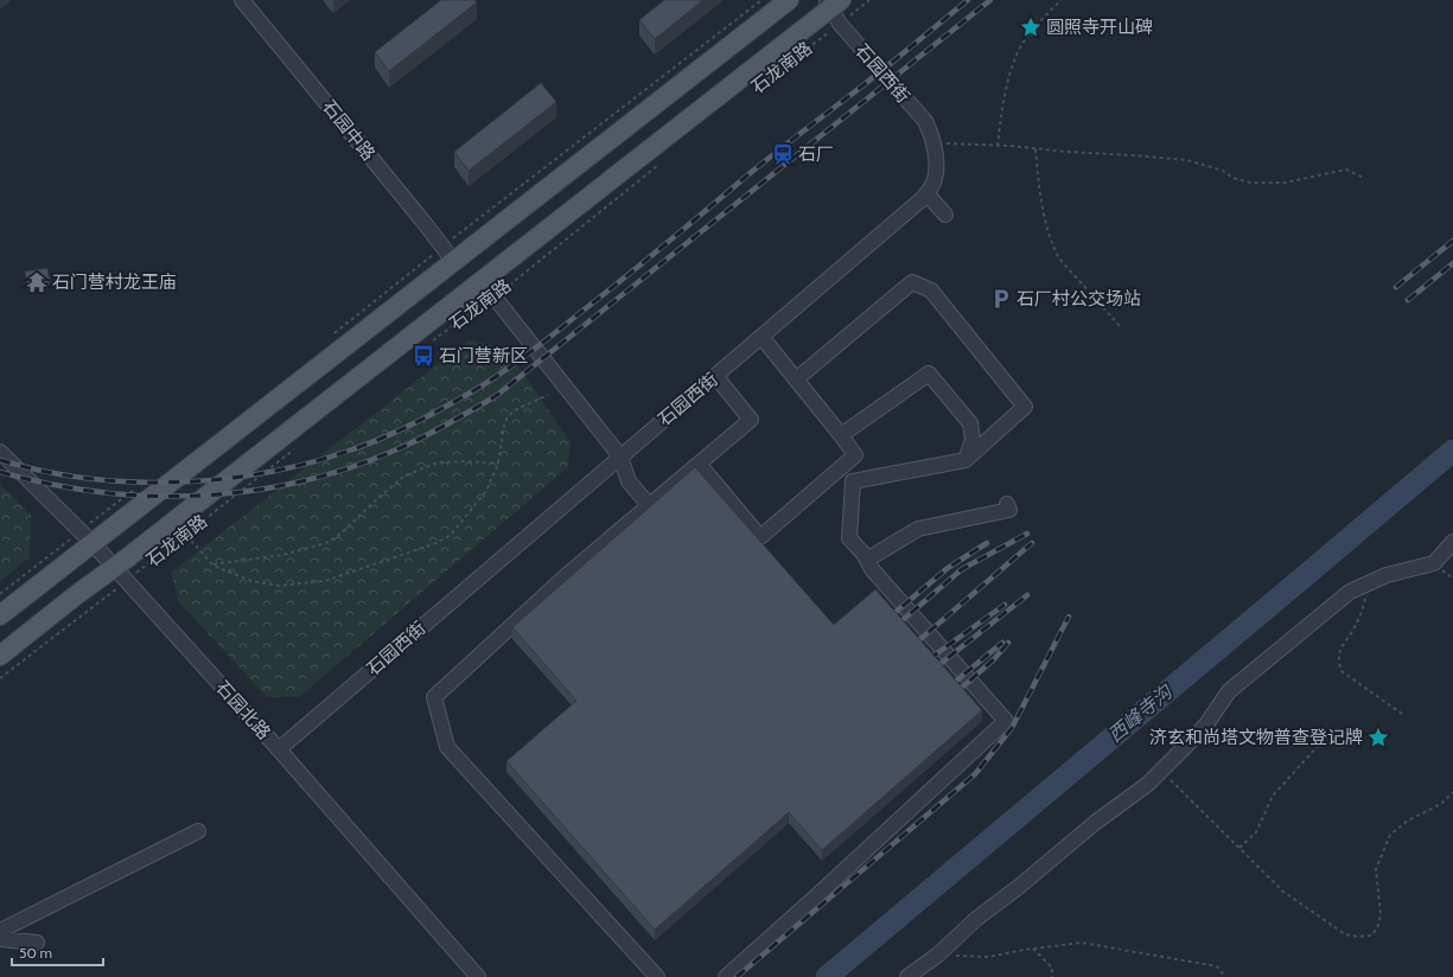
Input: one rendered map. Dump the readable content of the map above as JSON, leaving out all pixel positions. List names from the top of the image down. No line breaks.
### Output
{"streets":{"main road":["石龙南路"],"street":["石园西街","石园中路","石园北路"]},"crossings":[["石龙南路","石园西街"],["石龙南路","石园北路"],["石园西街","石园北路"]],"water":["西峰寺沟"],"places":{"place":["圆照寺开山碑","济玄和尚塔文物普查登记牌"],"station":["石厂"],"temple":["石门营村龙王庙"],"parking":["石厂村公交场站"],"bus stop":["石门营新区"]},"scale_bar":"50 m"}
